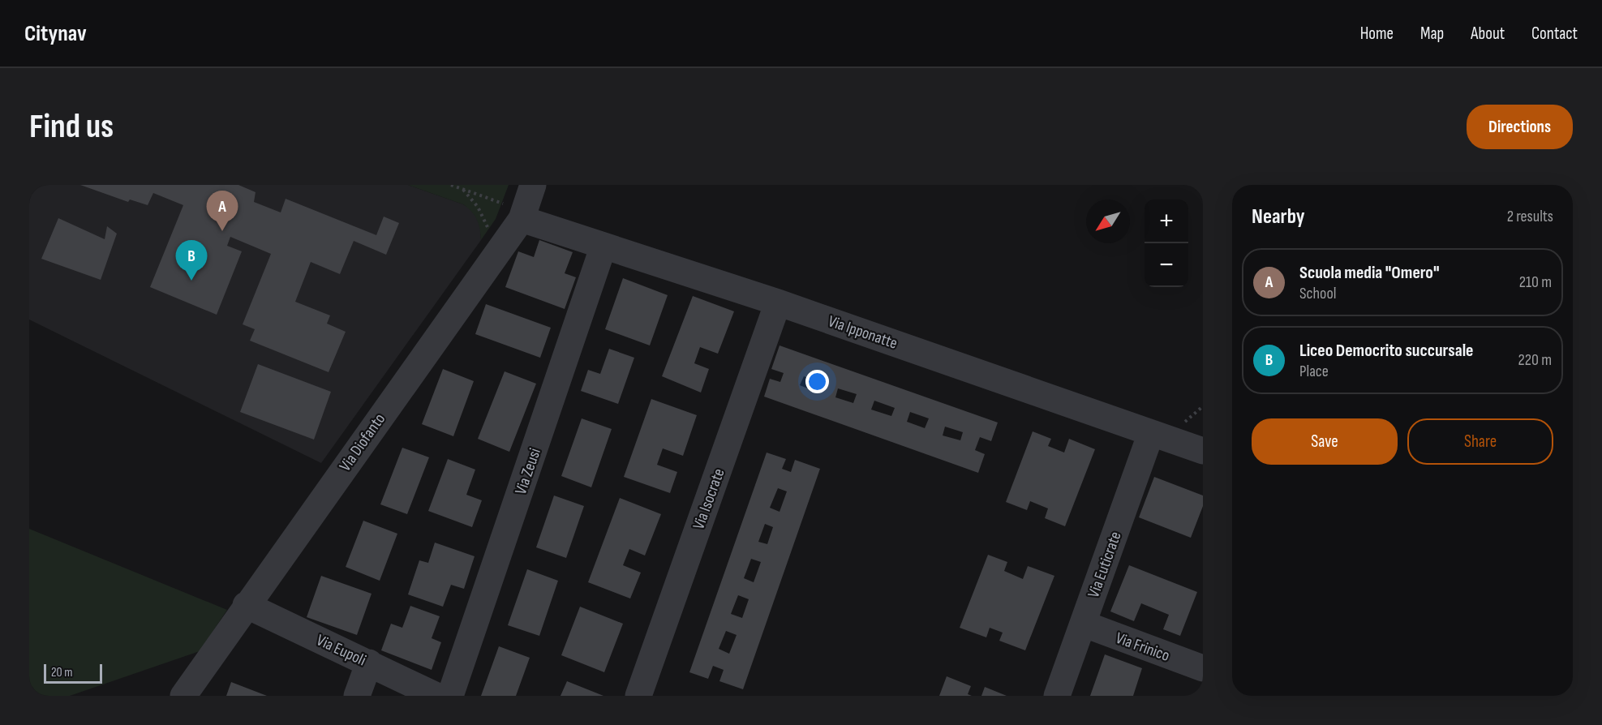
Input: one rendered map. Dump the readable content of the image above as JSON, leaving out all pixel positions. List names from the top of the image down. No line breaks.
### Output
{"streets":{"street":["Via Ipponatte","Via Diofanto","Via Zeusi","Via Isocrate","Via Euticrate","Via Frinico","Via Eupoli"]},"crossings":[["Via Ipponatte","Via Diofanto"],["Via Ipponatte","Via Zeusi"],["Via Ipponatte","Via Isocrate"],["Via Ipponatte","Via Euticrate"],["Via Diofanto","Via Eupoli"],["Via Euticrate","Via Frinico"]],"scale_bar":"20 m","north":"bottom left","page":{"header":"Citynav","nav":["Home","Map","About","Contact"],"buttons":["Directions",["Save","Share"]],"title":"Find us","heading":["Nearby","2 results"],"pins":["A","B"],"map_buttons":["+","−"],"list":[{"mark":"A","name":"Scuola media \"Omero\"","note":"School","value":"210 m"},{"mark":"B","name":"Liceo Democrito succursale","note":"Place","value":"220 m"}],"scale":"20 m"}}
